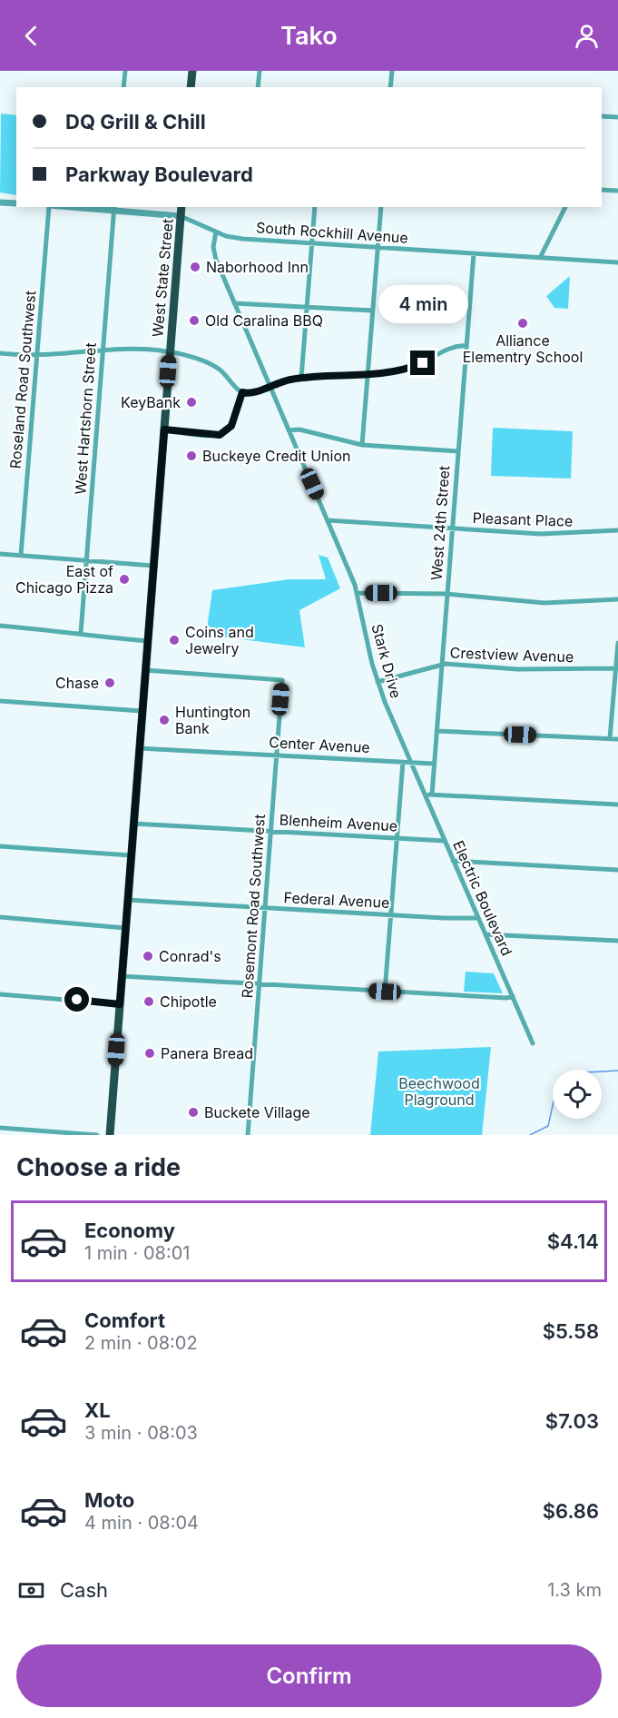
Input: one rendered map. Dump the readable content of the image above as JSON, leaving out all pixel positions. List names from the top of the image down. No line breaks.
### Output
{"streets":{"highway":["West State Street"],"street":["South Rockhill Avenue","Roseland Road Southwest","West Hartshorn Street","Pleasant Place","West 24th Street","Crestview Avenue","Stark Drive","Center Avenue","Blenheim Avenue","Electric Boulevard","Federal Avenue","Rosemont Road Southwest"]},"crossings":[["South Rockhill Avenue","West State Street"],["South Rockhill Avenue","West Hartshorn Street"],["South Rockhill Avenue","West 24th Street"],["South Rockhill Avenue","Stark Drive"],["West State Street","Center Avenue"],["West State Street","Blenheim Avenue"],["West State Street","Federal Avenue"],["West State Street","Rosemont Road Southwest"],["Pleasant Place","West 24th Street"],["Pleasant Place","Stark Drive"],["West 24th Street","Crestview Avenue"],["West 24th Street","Center Avenue"],["Crestview Avenue","Stark Drive"],["Stark Drive","Center Avenue"],["Stark Drive","Electric Boulevard"],["Center Avenue","Electric Boulevard"],["Center Avenue","Rosemont Road Southwest"],["Blenheim Avenue","Electric Boulevard"],["Blenheim Avenue","Rosemont Road Southwest"],["Electric Boulevard","Federal Avenue"],["Federal Avenue","Rosemont Road Southwest"]],"parks":["Beechwood Plaground"],"places":["Naborhood Inn","Old Caralina BBQ","Alliance Elementry School","KeyBank","Buckeye Credit Union","East of Chicago Pizza","Coins and Jewelry","Chase","Huntington Bank","Conrad's","Chipotle","Panera Bread","Buckete Village"],"page":{"header":"Tako","banner":["DQ Grill & Chill","Parkway Boulevard"],"bubble":"4 min","heading":"Choose a ride","list":[{"name":"Economy","note":"1 min · 08:01","value":"$4.14"},{"name":"Comfort","note":"2 min · 08:02","value":"$5.58"},{"name":"XL","note":"3 min · 08:03","value":"$7.03"},{"name":"Moto","note":"4 min · 08:04","value":"$6.86"}],"pay":["Cash","1.3 km"],"buttons":"Confirm"}}
